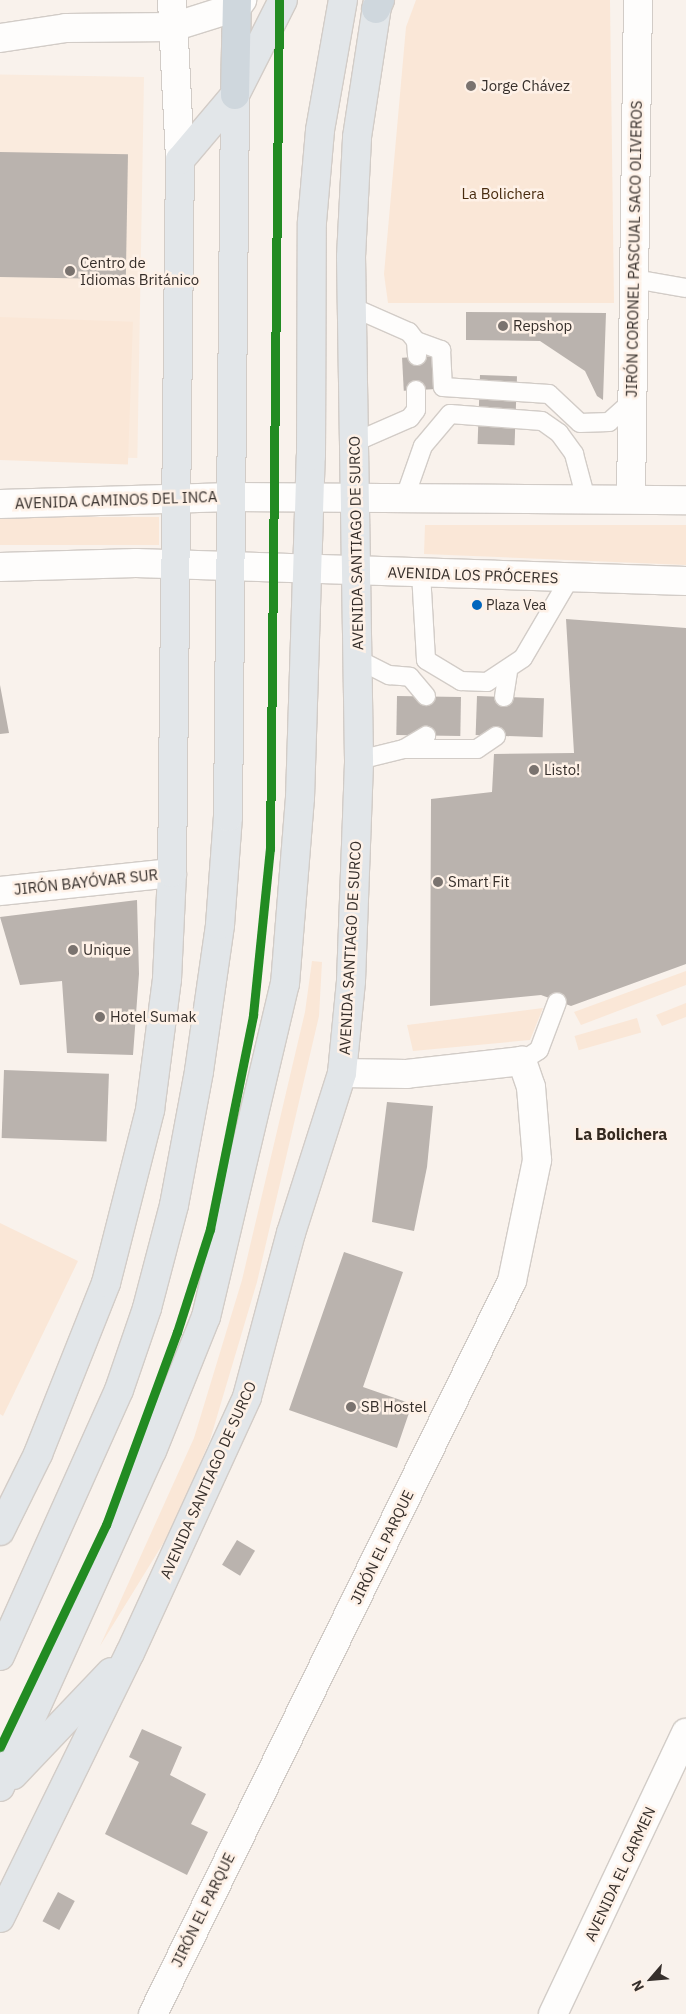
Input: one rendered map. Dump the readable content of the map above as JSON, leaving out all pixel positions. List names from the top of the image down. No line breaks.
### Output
{"streets":{"main road":["AVENIDA SANTIAGO DE SURCO"],"street":["JIRÓN CORONEL PASCUAL SACO OLIVEROS","AVENIDA CAMINOS DEL INCA","AVENIDA LOS PRÓCERES","JIRÓN BAYÓVAR SUR","JIRÓN EL PARQUE","AVENIDA EL CARMEN"]},"crossings":[["AVENIDA SANTIAGO DE SURCO","AVENIDA LOS PRÓCERES"]],"districts":["La Bolichera"],"parks":["La Bolichera"],"places":["Jorge Chávez","Centro de Idiomas Británico","Repshop","Plaza Vea","Listo!","Smart Fit","Unique","Hotel Sumak","SB Hostel"],"north":"bottom left"}
